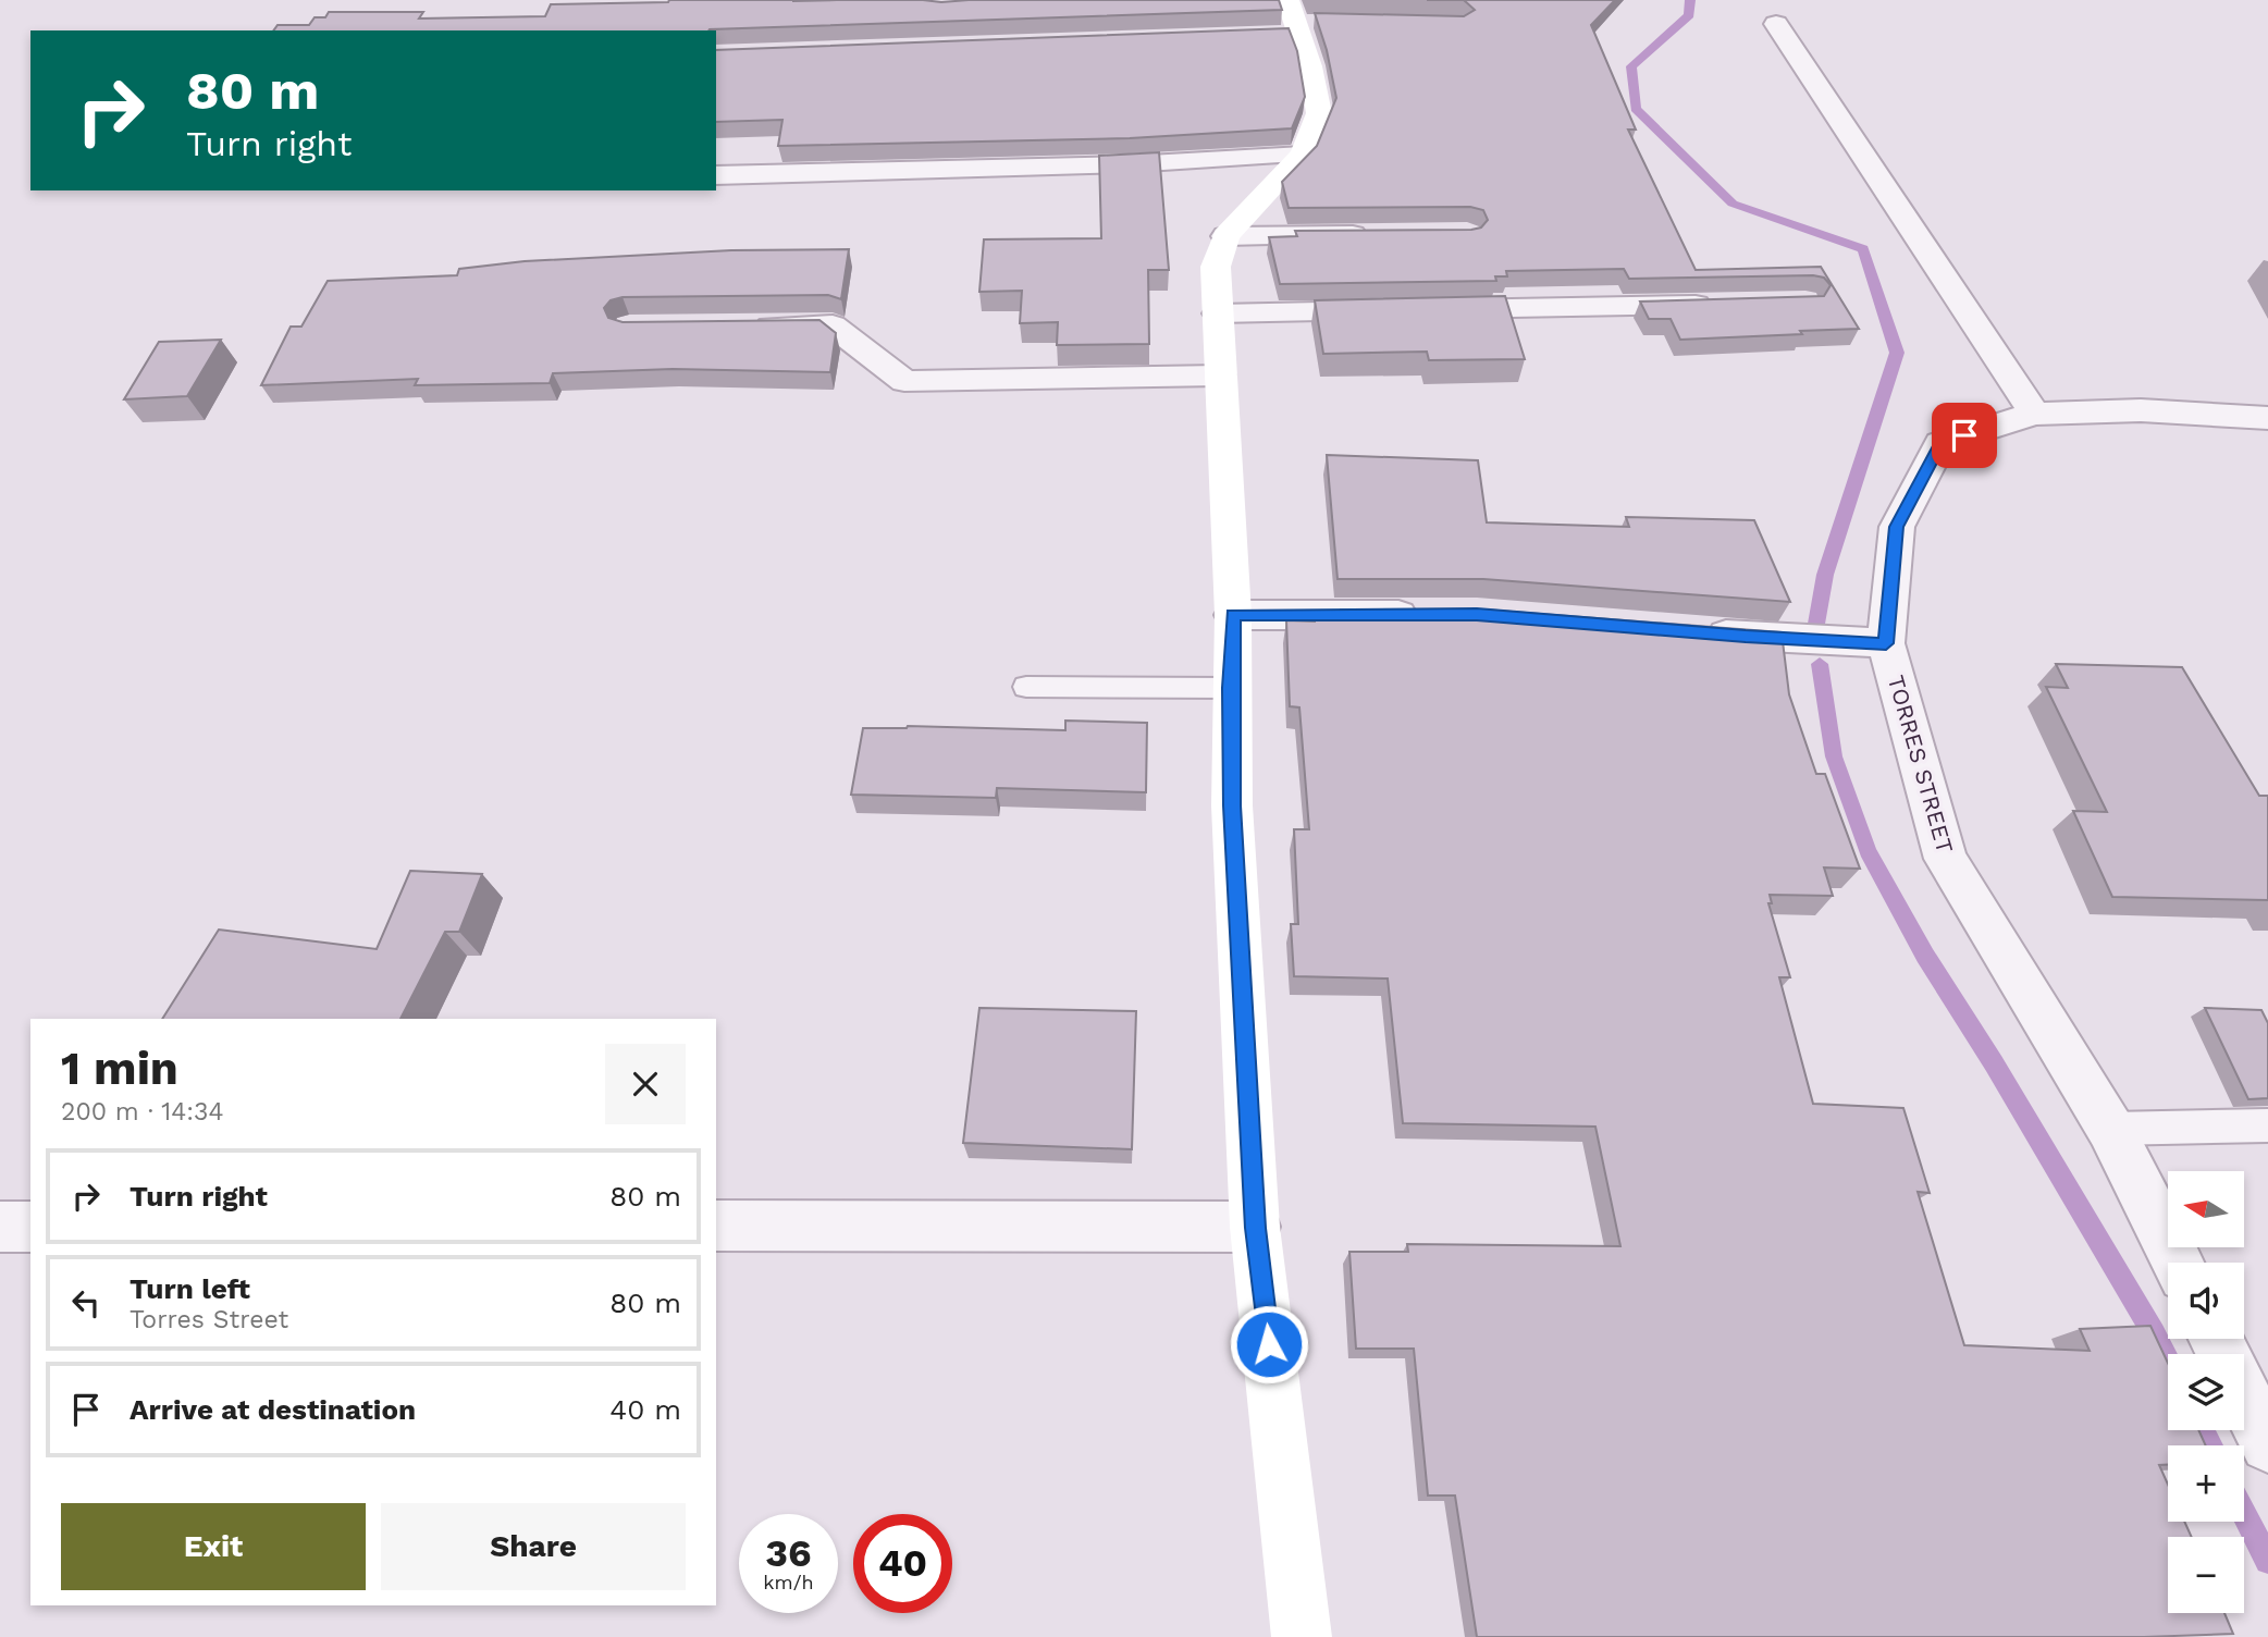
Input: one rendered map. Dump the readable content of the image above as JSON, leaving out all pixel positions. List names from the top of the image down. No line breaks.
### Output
{"streets":{"street":["TORRES STREET"]},"north":"left","page":{"turn":["80 m","Turn right"],"heading":["1 min","200 m · 14:34"],"list":[{"name":"Turn right","value":"80 m"},{"name":"Turn left","note":"Torres Street","value":"80 m"},{"name":"Arrive at destination","value":"40 m"}],"map_buttons":["+","−"],"buttons":["Exit","Share"],"speed":"36 km/h","limit":"40"}}
